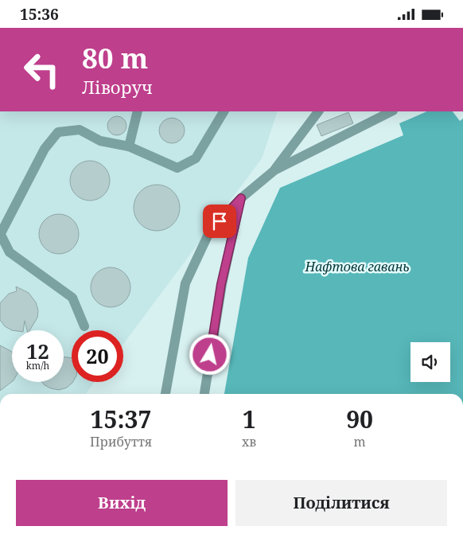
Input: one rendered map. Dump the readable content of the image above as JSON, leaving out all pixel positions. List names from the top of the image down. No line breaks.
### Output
{"water":["Нафтова гавань"],"page":{"status":"15:36","turn":["80 m","Ліворуч"],"speed":"12 km/h","limit":"20","eta":["15:37","Прибуття","1","хв","90","m"],"buttons":["Вихід","Поділитися"]}}
